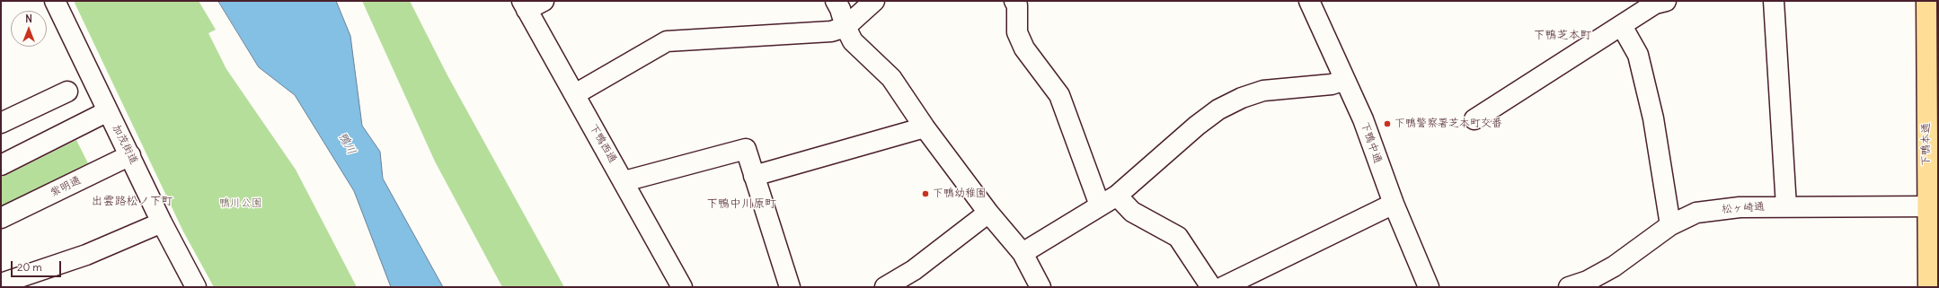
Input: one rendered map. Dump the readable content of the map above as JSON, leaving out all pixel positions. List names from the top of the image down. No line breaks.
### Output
{"streets":{"main road":["下鴨本通"],"street":["下鴨中通","下鴨西通","加茂街道","紫明通","松ヶ崎通"]},"crossings":[["加茂街道","紫明通"],["下鴨本通","松ヶ崎通"]],"districts":["下鴨芝本町","出雲路松ノ下町","下鴨中川原町"],"water":["鴨川"],"parks":["鴨川公園"],"places":["下鴨警察署芝本町交番","下鴨幼稚園"],"scale_bar":"20 m","north":"top"}
